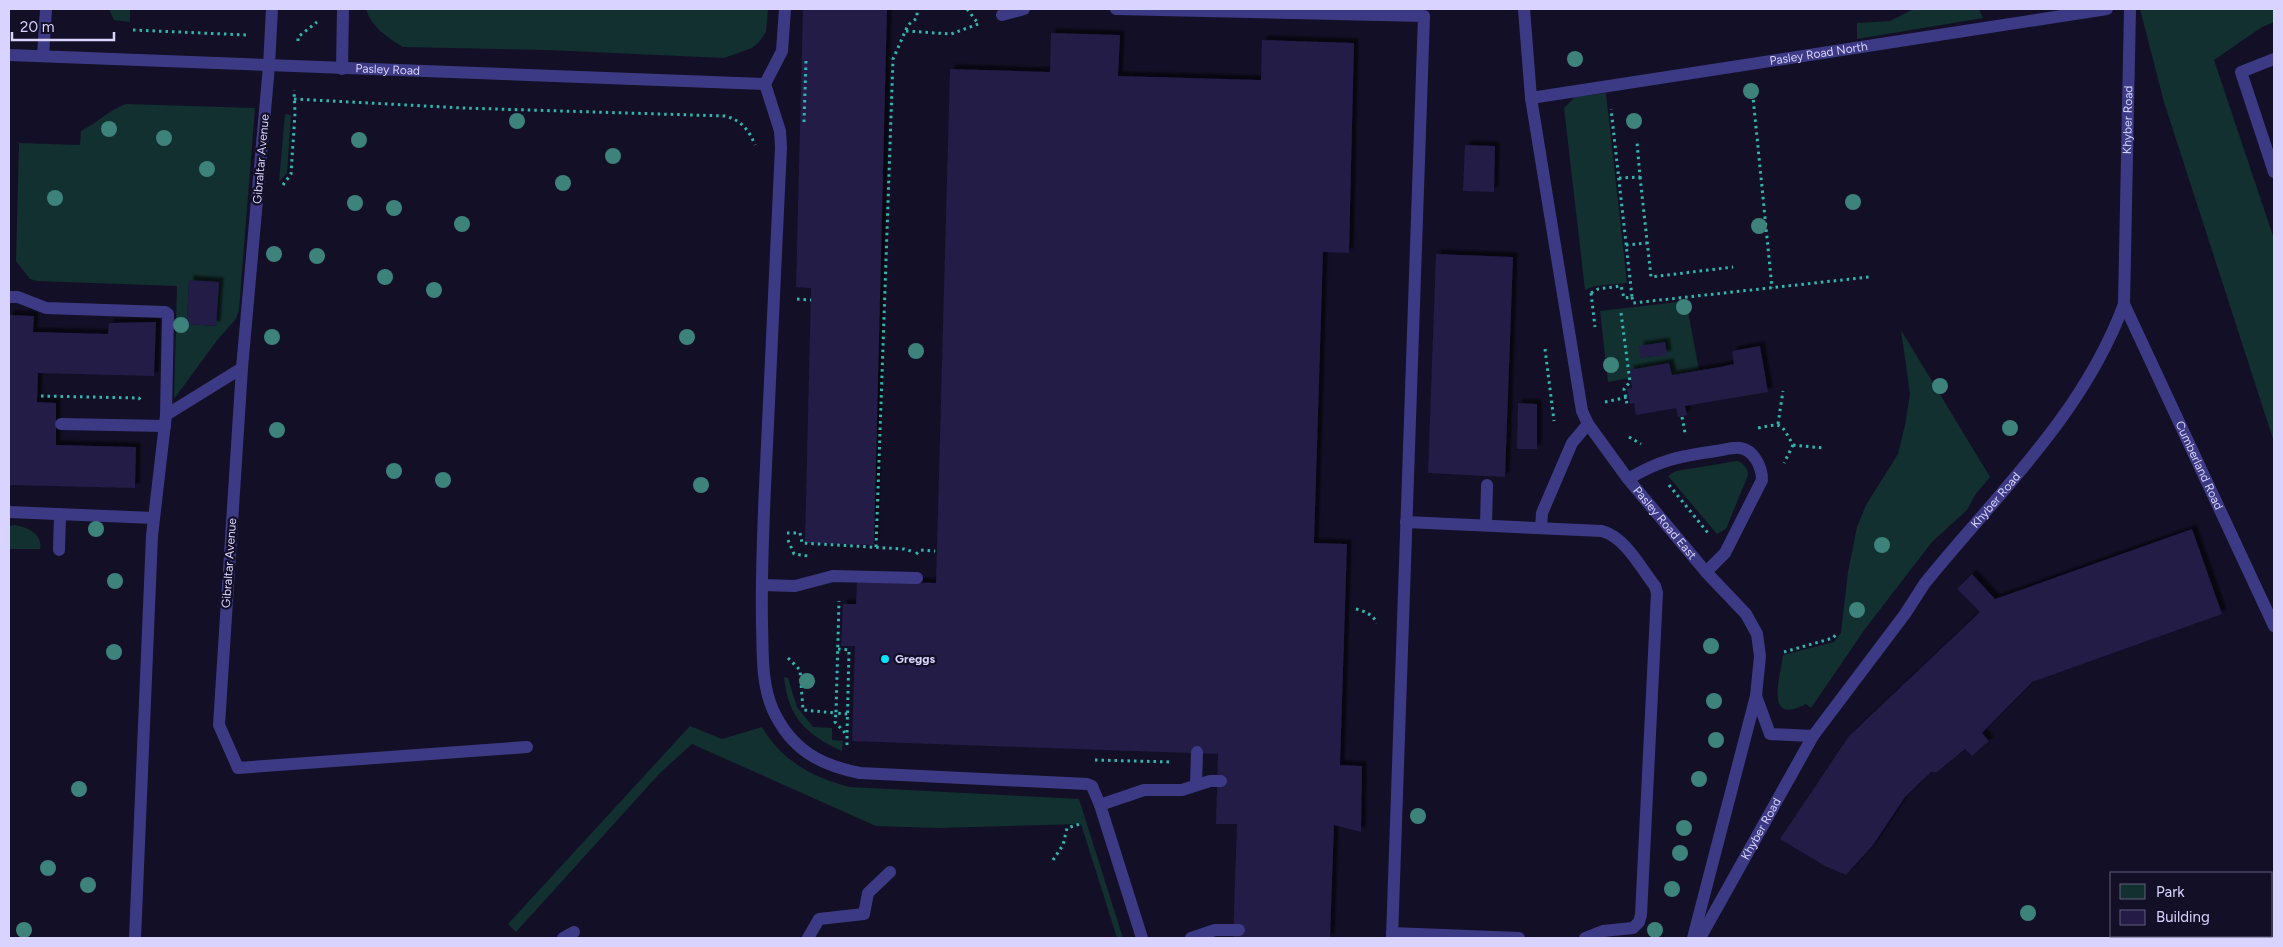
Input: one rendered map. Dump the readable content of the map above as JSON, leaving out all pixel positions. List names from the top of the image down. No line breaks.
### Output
{"streets":{"lane":["Pasley Road North","Pasley Road","Khyber Road","Gibraltar Avenue","Cumberland Road","Pasley Road East"]},"crossings":[["Pasley Road North","Pasley Road East"],["Pasley Road","Gibraltar Avenue"],["Khyber Road","Cumberland Road"]],"places":["Greggs"],"legend":["Park","Building"],"scale_bar":"20 m"}
